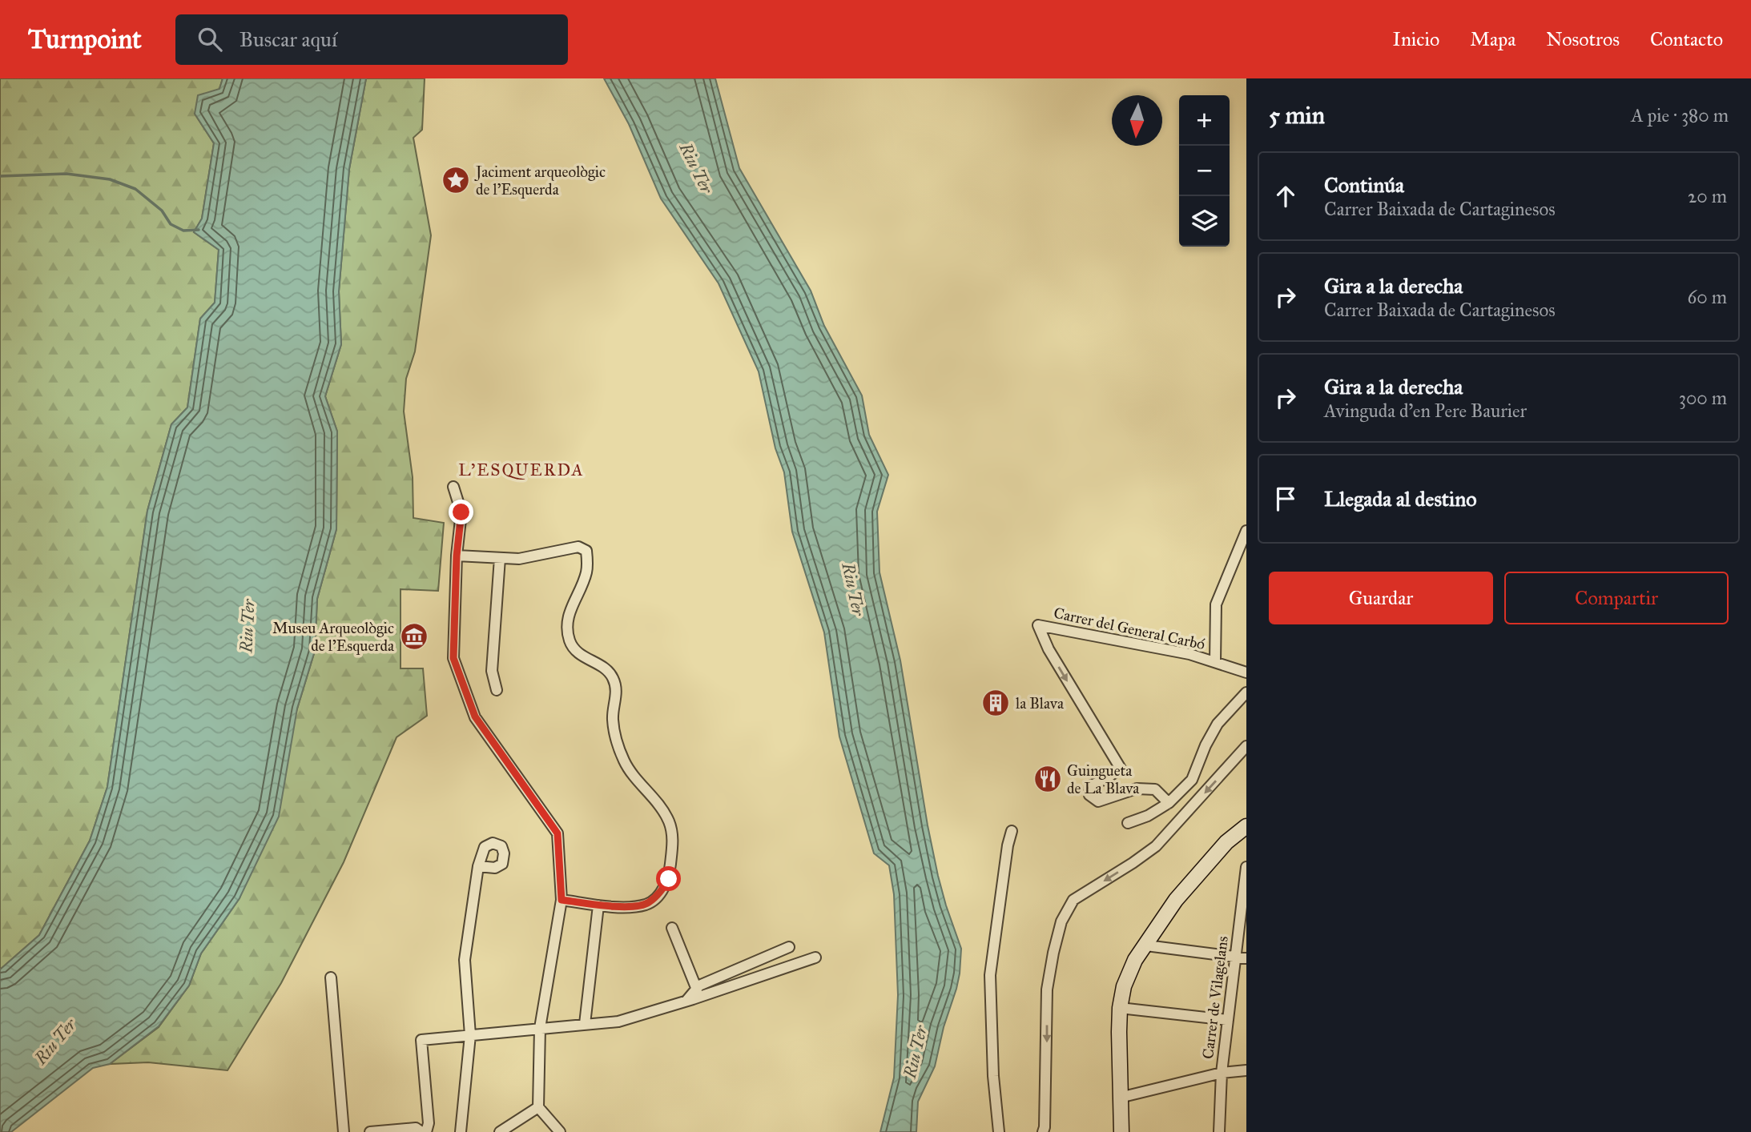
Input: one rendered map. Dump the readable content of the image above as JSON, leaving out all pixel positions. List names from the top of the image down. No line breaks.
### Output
{"streets":{"street":["Carrer del General Carbó","Carrer de Vilagelans"]},"districts":["L'ESQUERDA"],"water":["Riu Ter"],"places":{"place":["Jaciment arqueològic de l'Esquerda"],"museum":["Museu Arqueològic de l'Esquerda"],"building":["la Blava"],"restaurant":["Guingueta de La Blava"]},"north":"bottom","page":{"header":"Turnpoint","search":"Buscar aquí","nav":["Inicio","Mapa","Nosotros","Contacto"],"heading":["5 min","A pie · 380 m"],"map_buttons":["+","−"],"list":[["Continúa","Carrer Baixada de Cartaginesos","20 m"],["Gira a la derecha","Carrer Baixada de Cartaginesos","60 m"],["Gira a la derecha","Avinguda d'en Pere Baurier","300 m"],"Llegada al destino"],"buttons":["Guardar","Compartir"]}}
